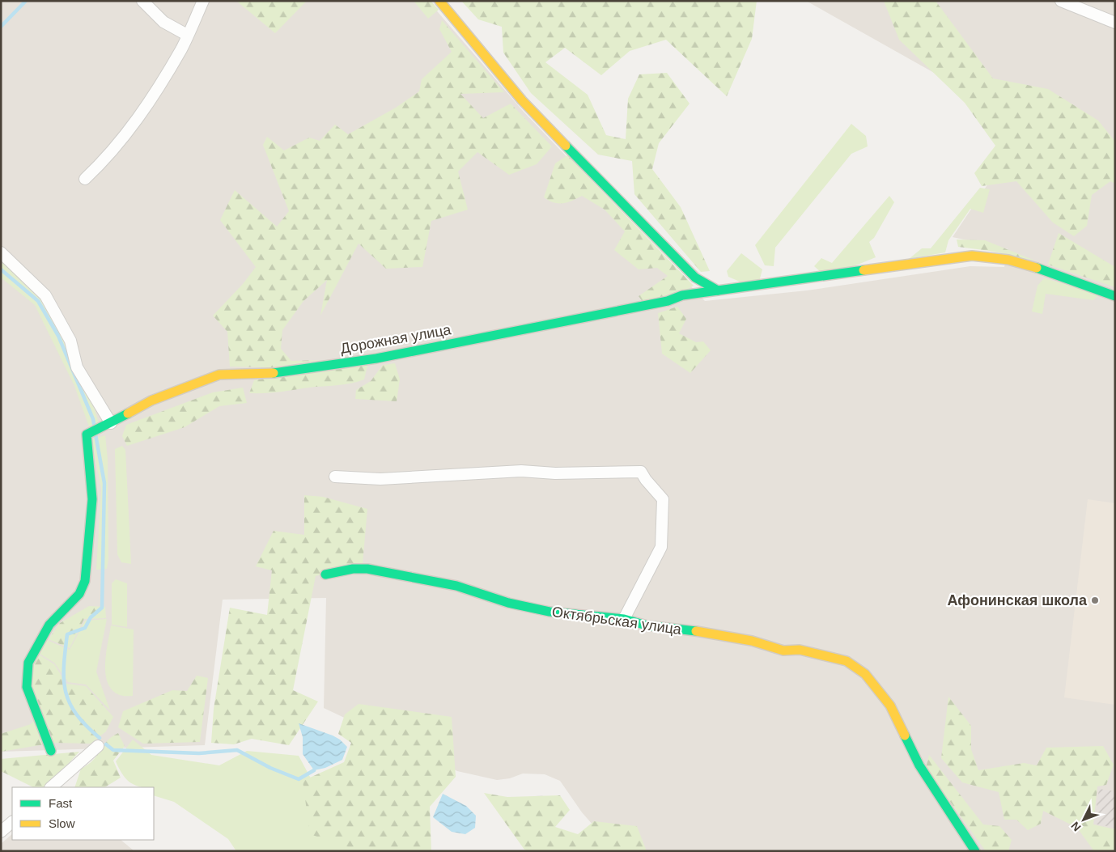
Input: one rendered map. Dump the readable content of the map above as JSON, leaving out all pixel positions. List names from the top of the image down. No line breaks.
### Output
{"streets":{"street":["Дорожная улица","Октябрьская улица"]},"places":["Афонинская школа"],"legend":["Fast","Slow"],"north":"bottom left"}
